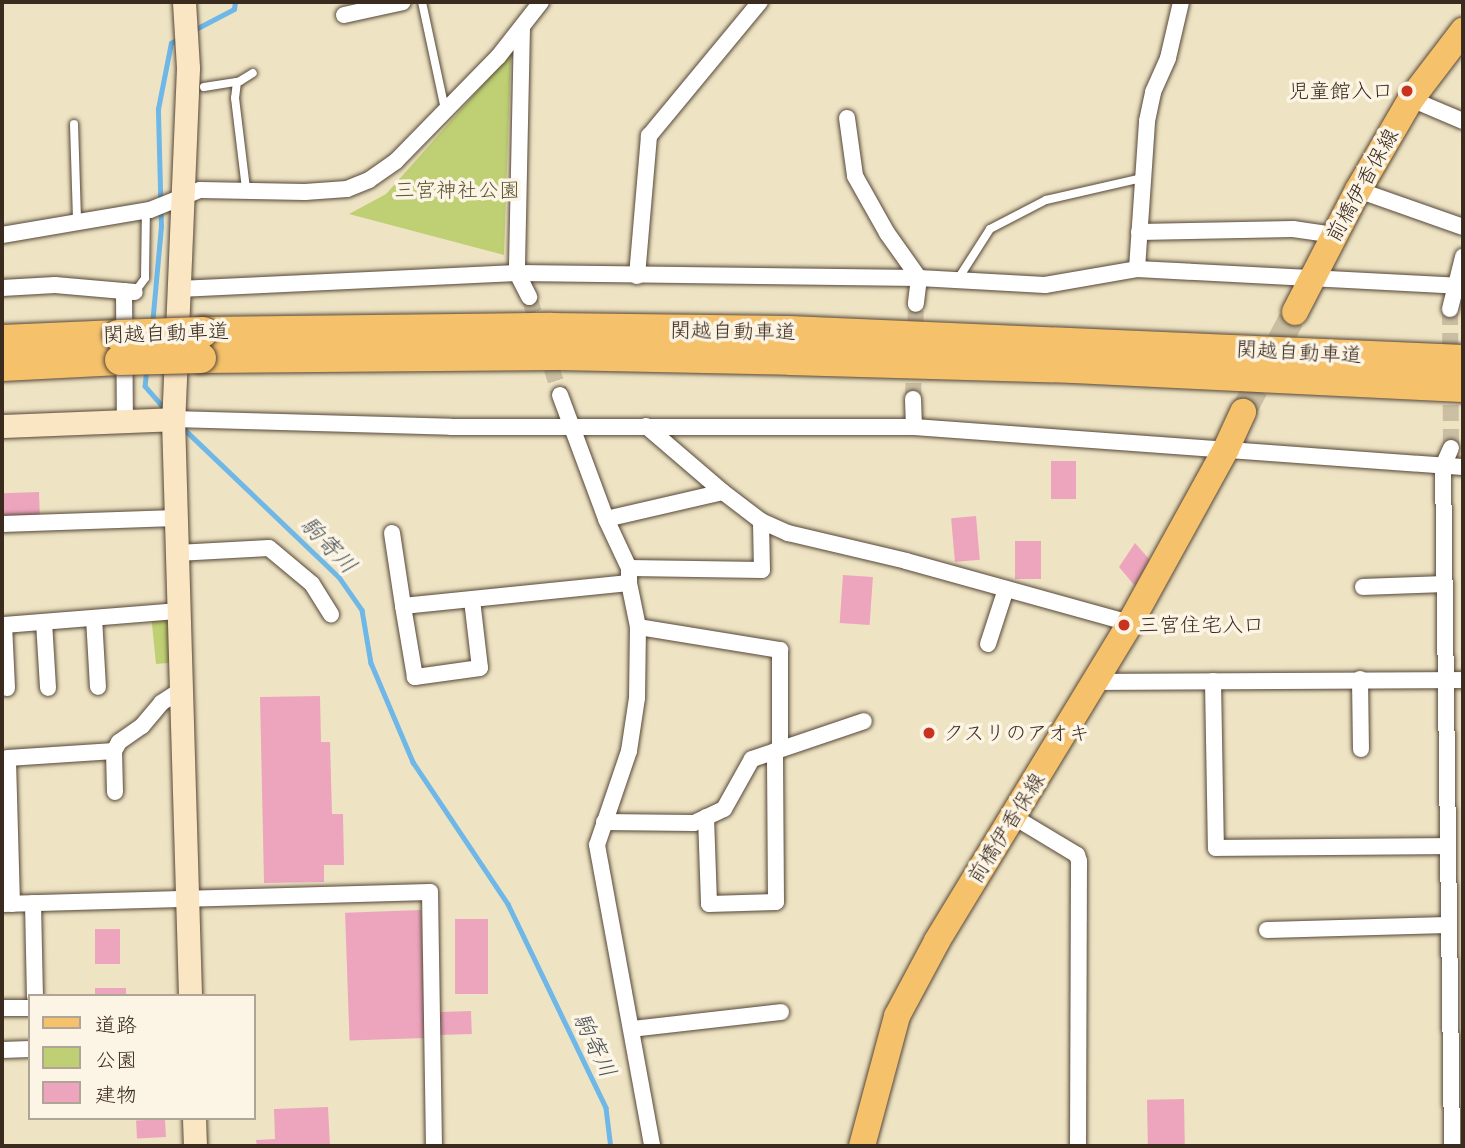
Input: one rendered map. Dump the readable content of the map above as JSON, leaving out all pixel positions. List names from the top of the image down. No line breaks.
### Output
{"streets":{"highway":["関越自動車道"],"main road":["前橋伊香保線"]},"water":["駒寄川"],"parks":["三宮神社公園"],"places":["児童館入口","三宮住宅入口","クスリのアオキ"],"legend":["道路","公園","建物"]}
